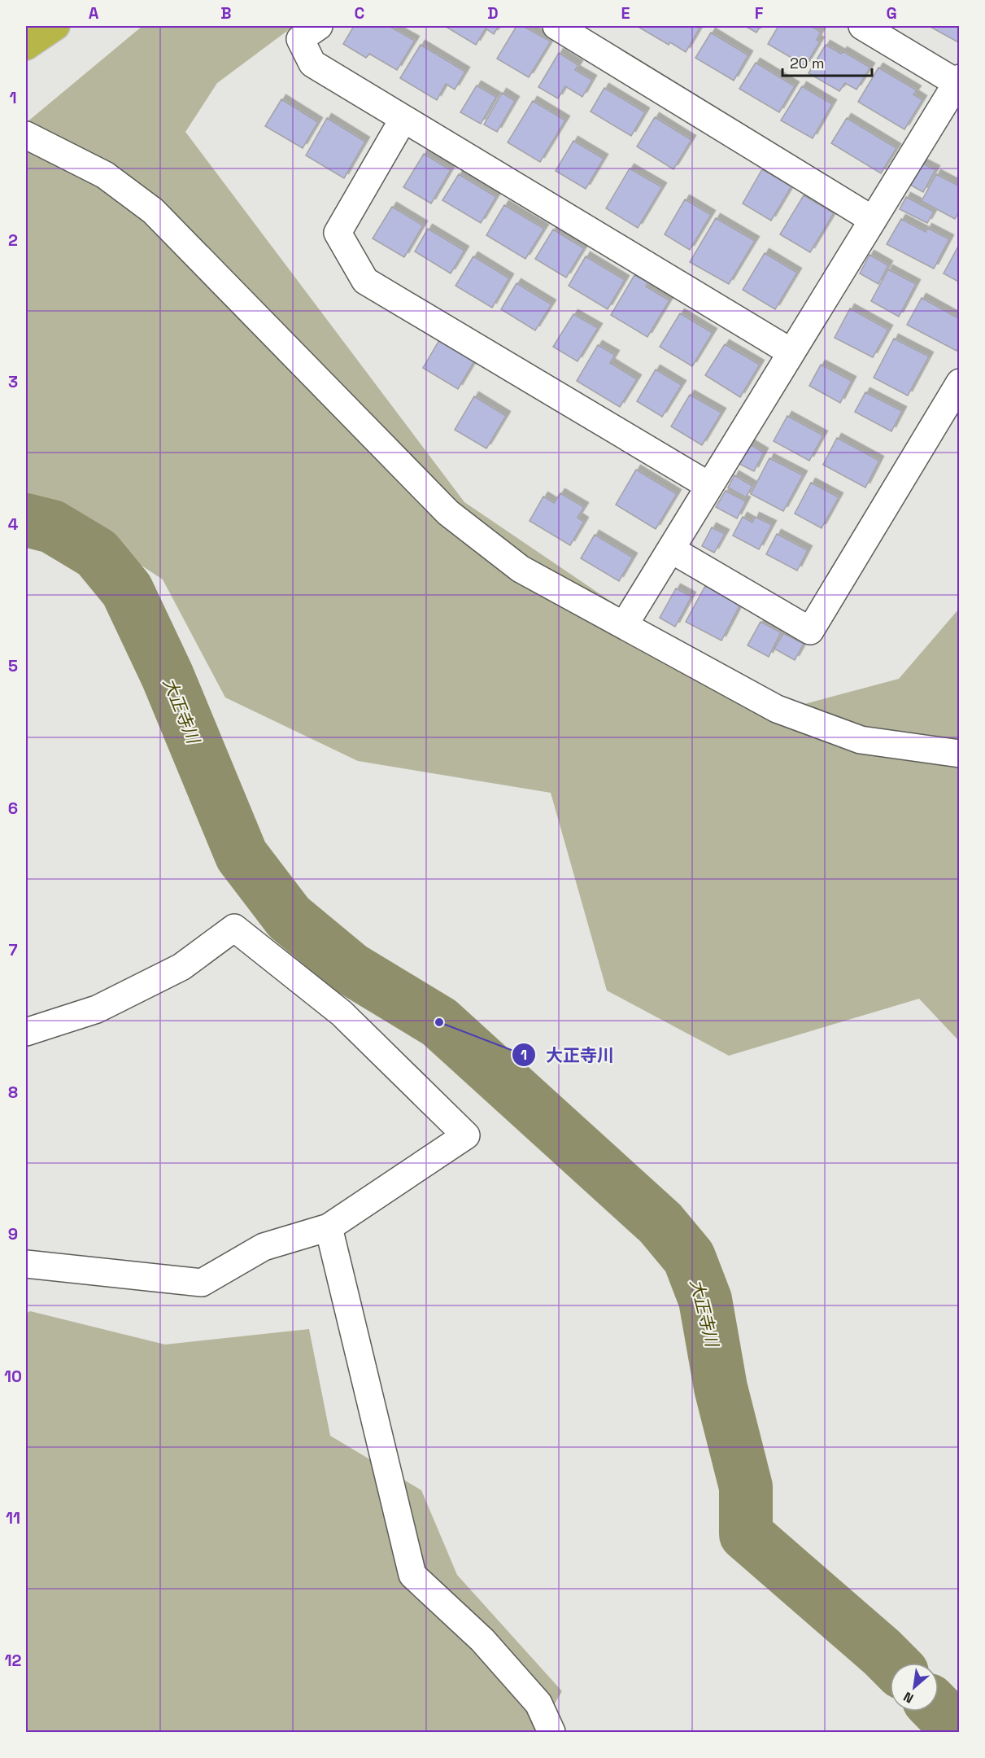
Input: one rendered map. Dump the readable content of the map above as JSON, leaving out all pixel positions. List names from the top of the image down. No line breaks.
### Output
{"water":["大正寺川"],"places":["大正寺川"],"scale_bar":"20 m","north":"bottom left","grid":{"columns":["A","B","C","D","E","F","G"],"rows":["1","2","3","4","5","6","7","8","9","10","11","12"]}}
